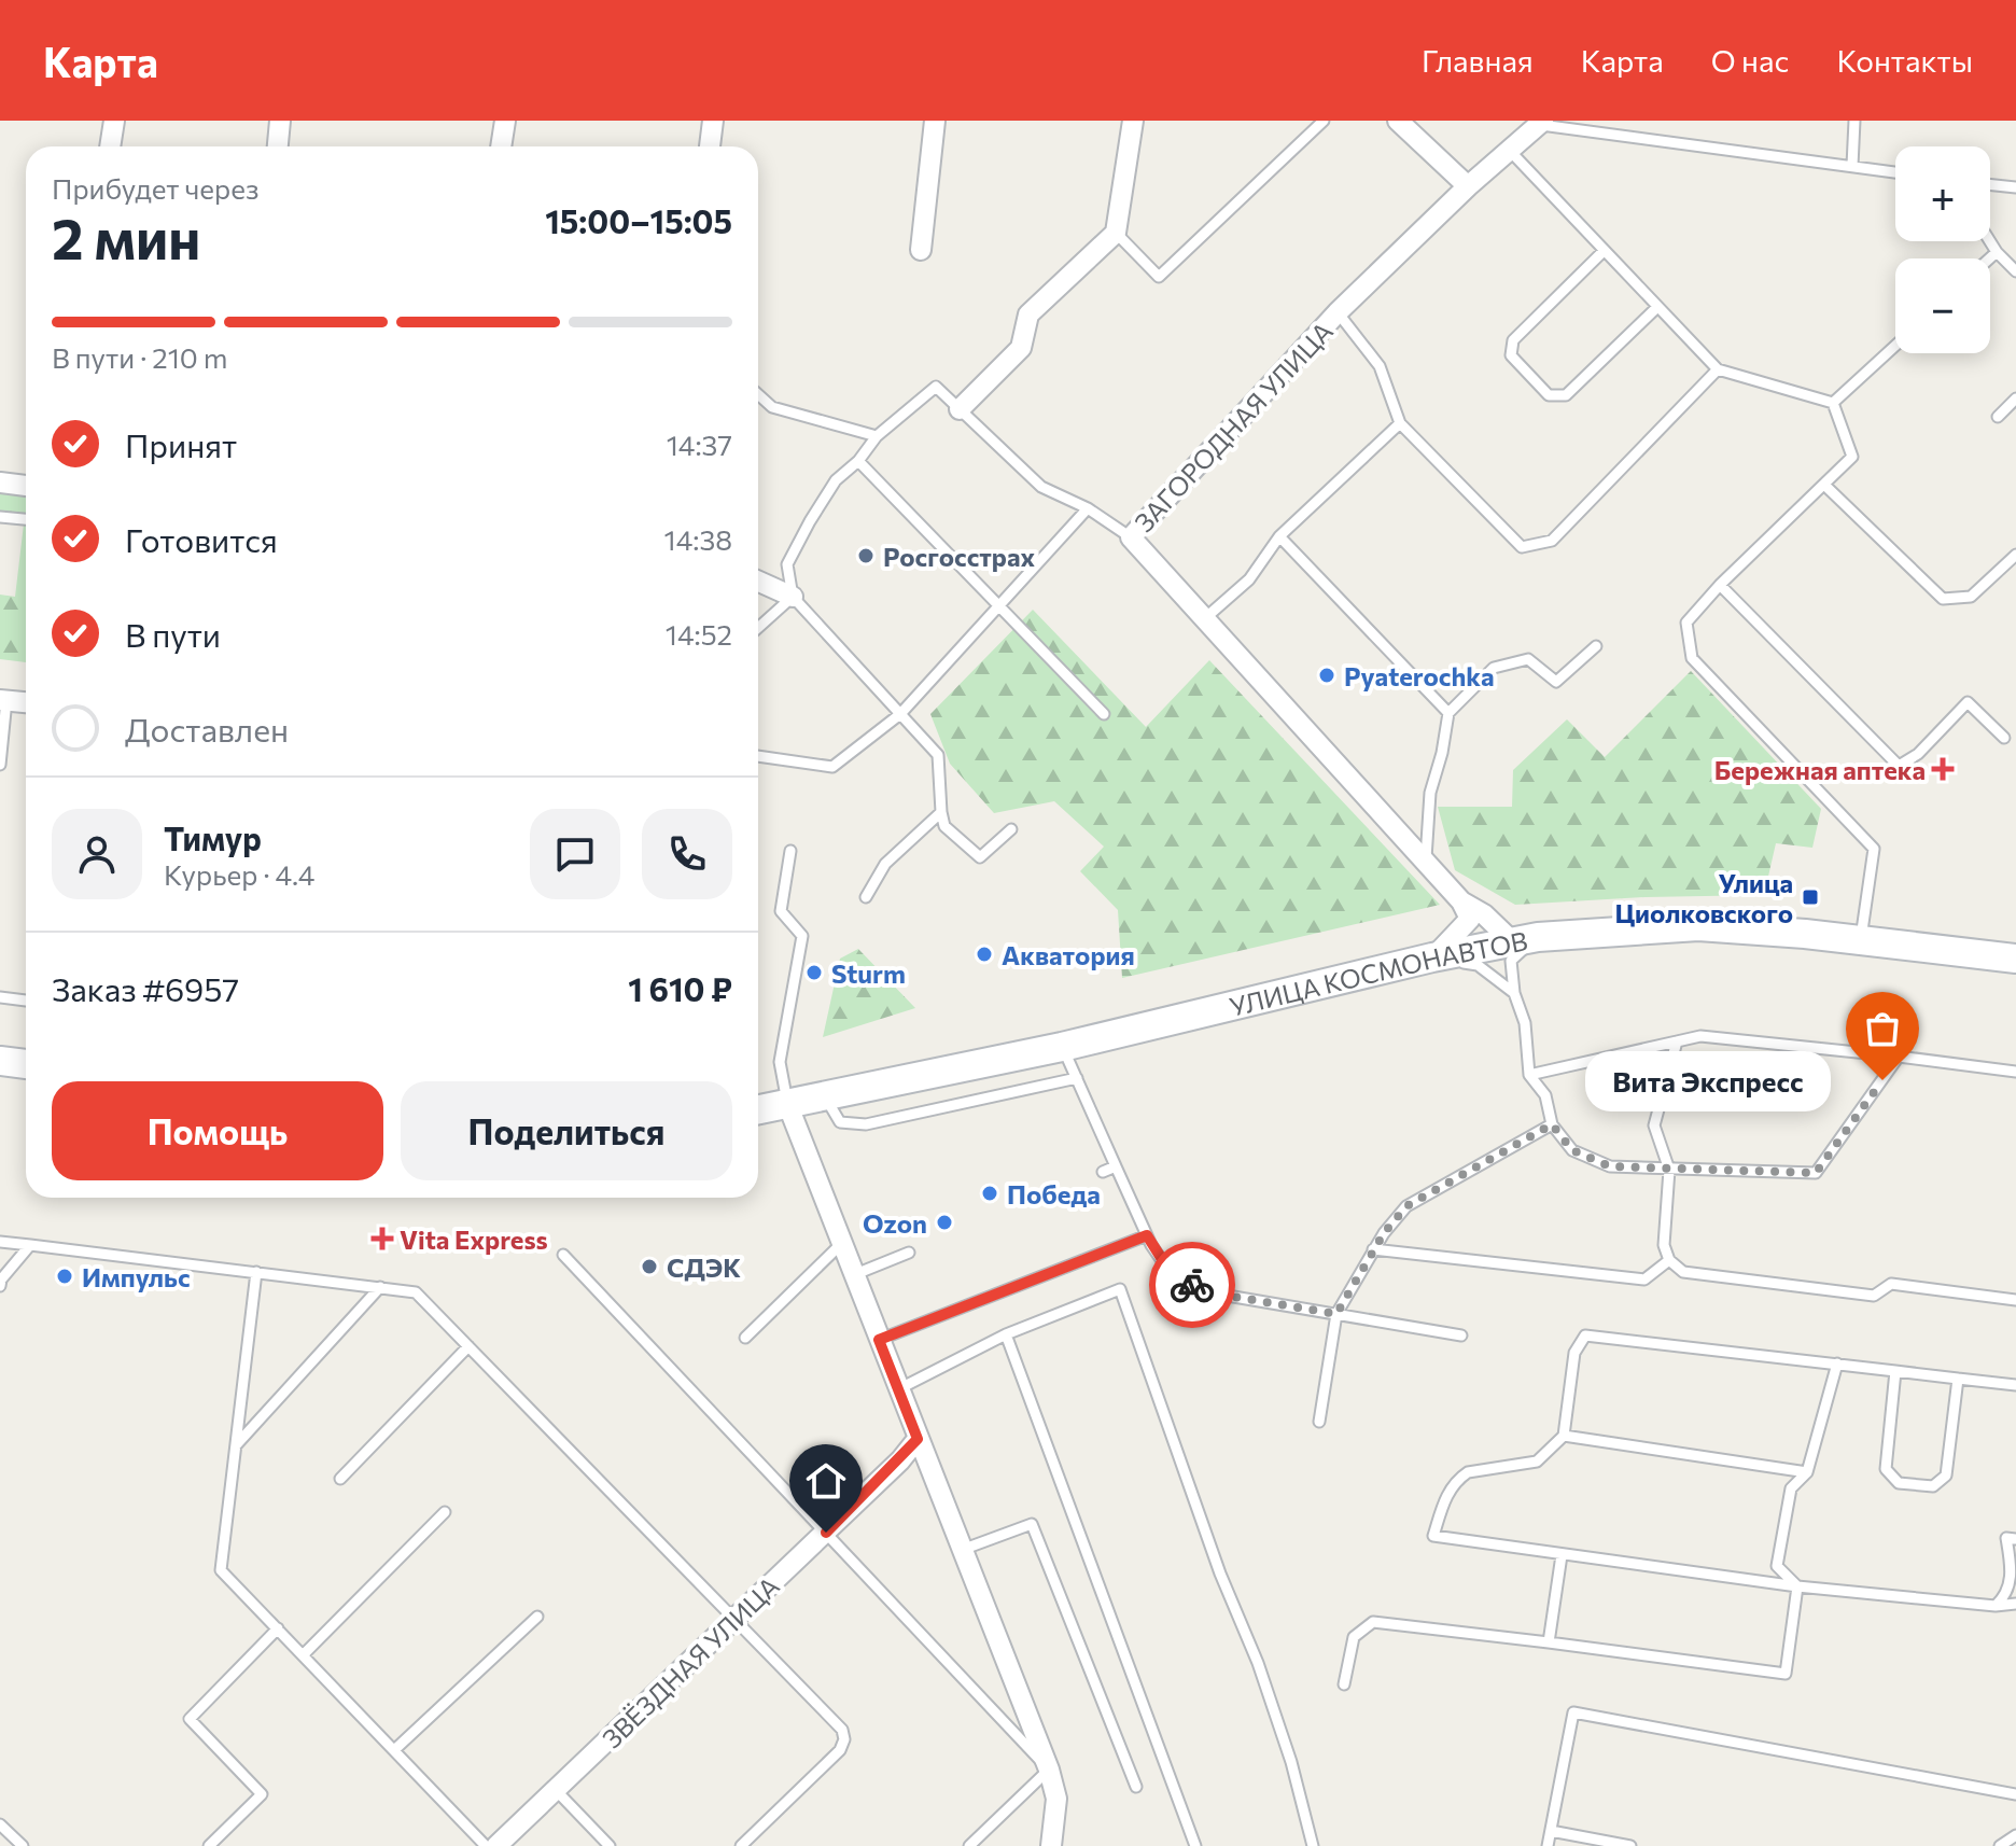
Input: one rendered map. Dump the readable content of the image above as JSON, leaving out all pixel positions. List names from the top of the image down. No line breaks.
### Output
{"streets":{"main road":["УЛИЦА КОСМОНАВТОВ"],"street":["ЗАГОРОДНАЯ УЛИЦА","ЗВЁЗДНАЯ УЛИЦА"]},"crossings":[["ЗАГОРОДНАЯ УЛИЦА","УЛИЦА КОСМОНАВТОВ"]],"places":{"other":["Росгосстрах","Pyaterochka","Акватория","Sturm","Вита Экспресс","Победа","Ozon","СДЭК","Импульс"],"health":["Бережная аптека","Vita Express"],"transit":["Улица Циолковского"]},"page":{"header":"Карта","nav":["Главная","Карта","О нас","Контакты"],"map_buttons":["+","−"],"heading":["2 мин","Прибудет через","15:00–15:05"],"panel":["Тимур","Курьер · 4.4","Заказ #6957","1 610 ₽"],"bar":"В пути · 210 m","list":[["Принят","14:37"],["Готовится","14:38"],["В пути","14:52"],"Доставлен"],"bubble":"Вита Экспресс","buttons":["Помощь","Поделиться"]}}
